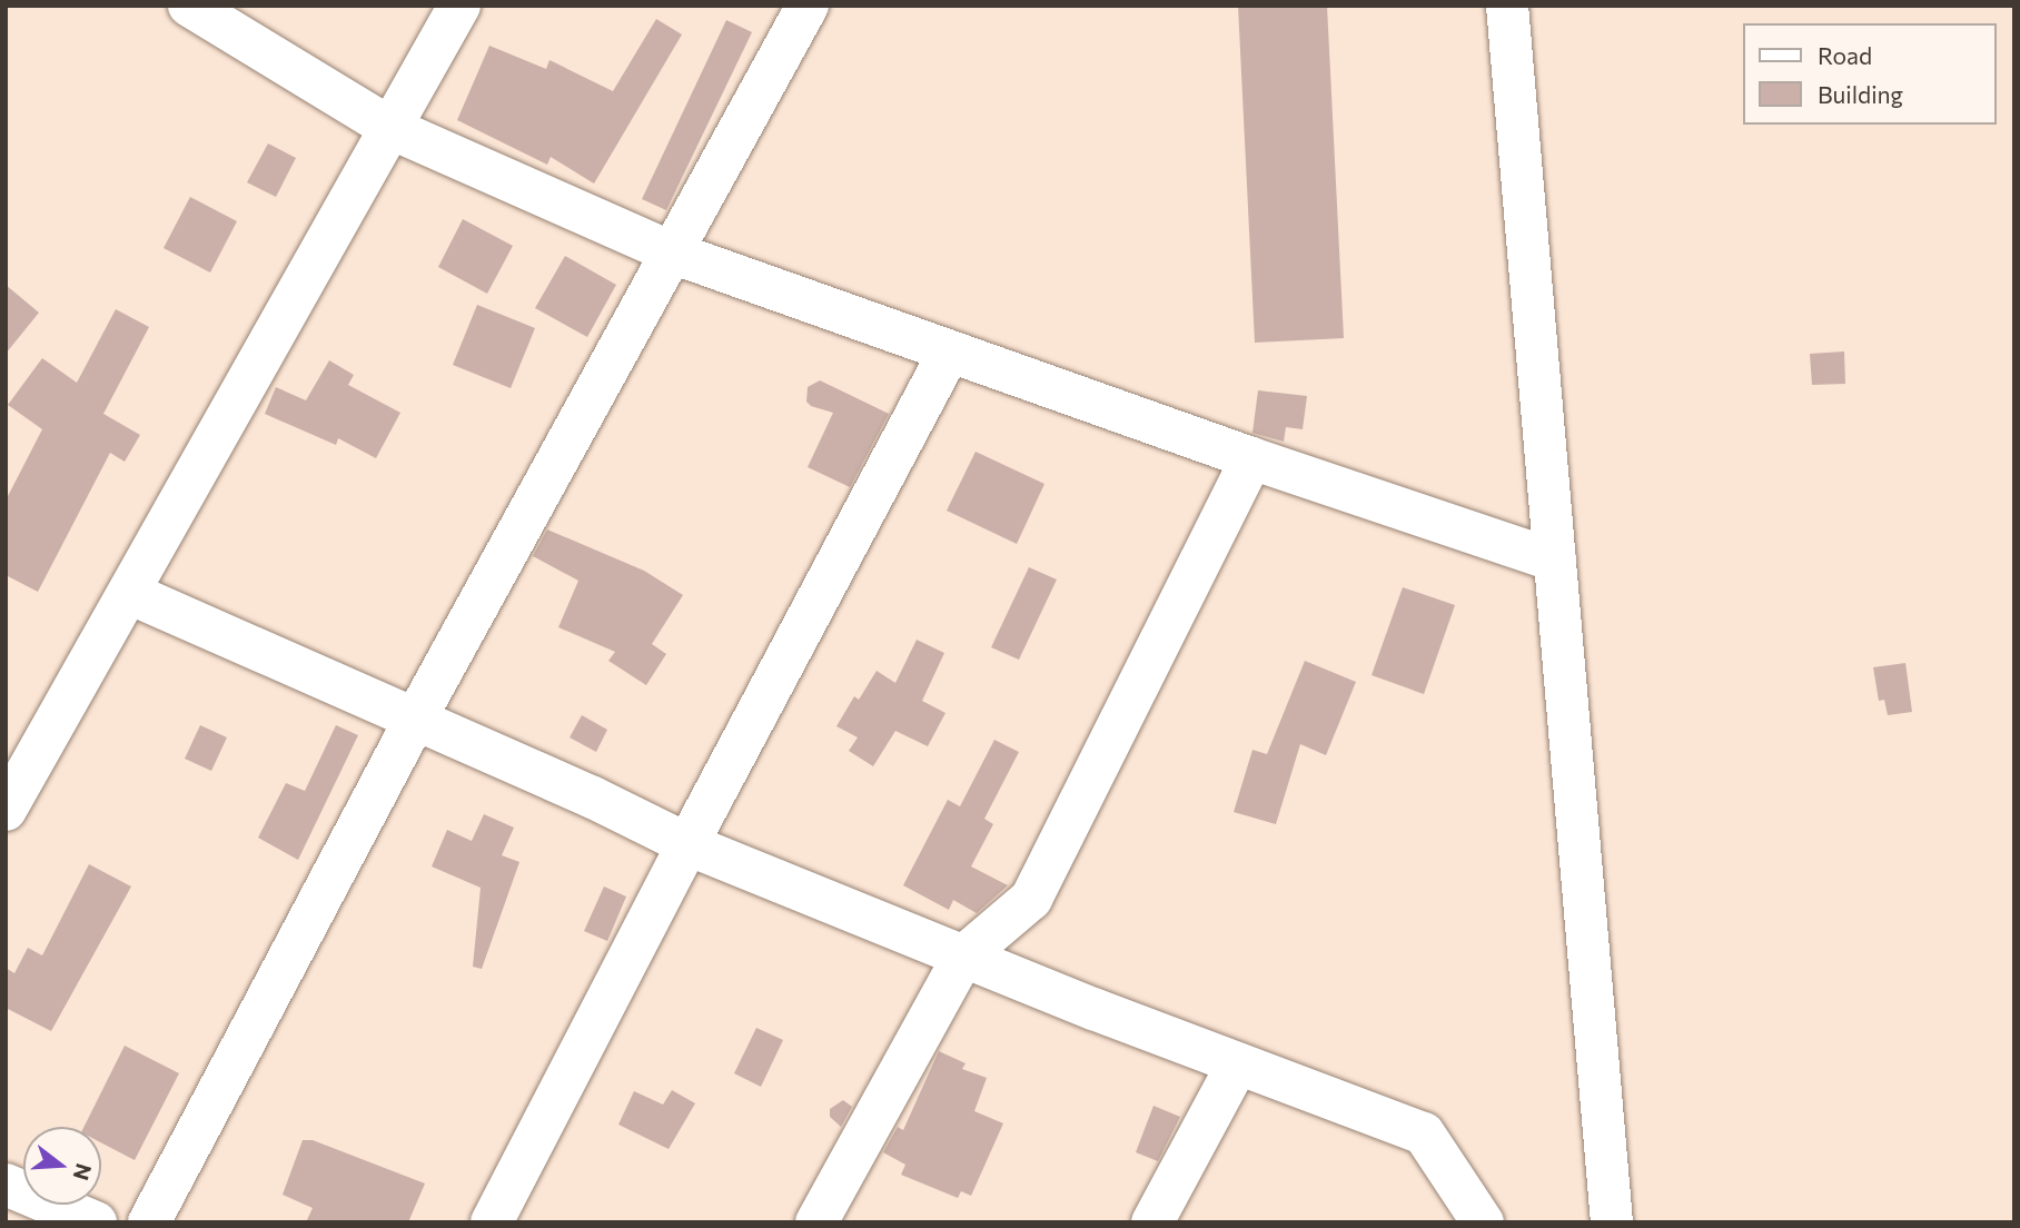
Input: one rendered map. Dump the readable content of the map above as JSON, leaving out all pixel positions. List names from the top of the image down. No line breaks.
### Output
{"legend":["Road","Building"],"north":"right"}
